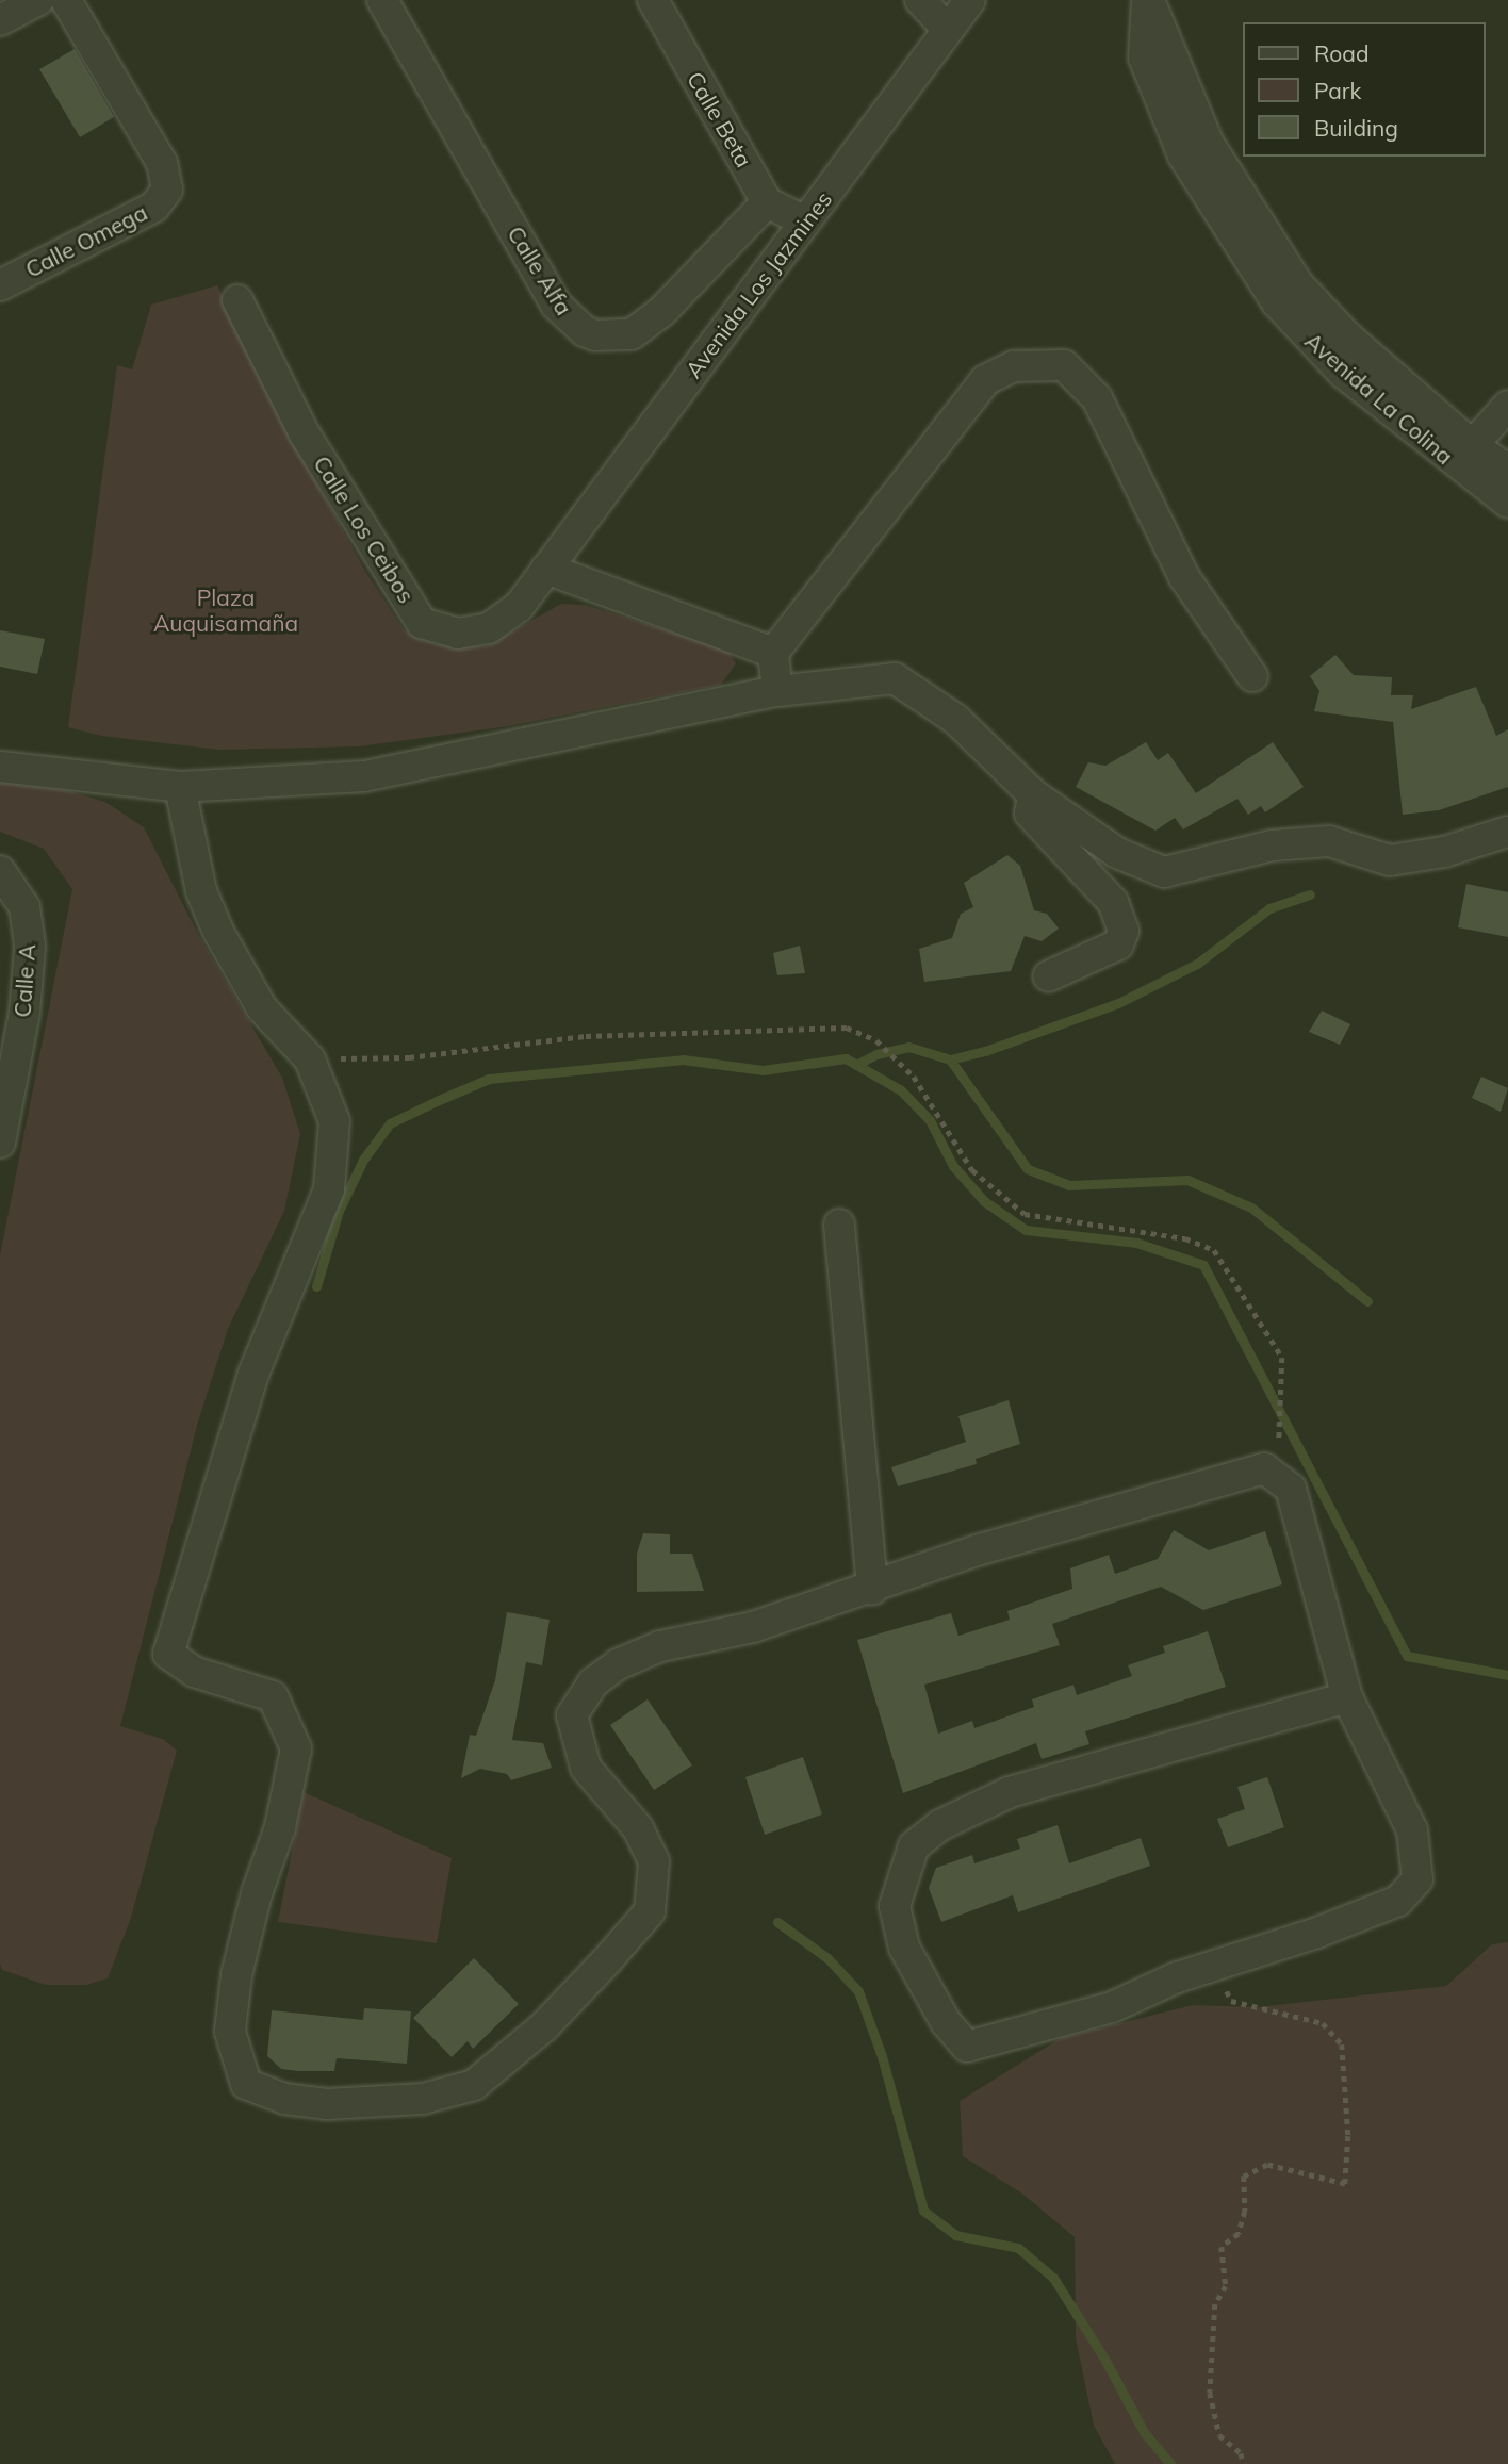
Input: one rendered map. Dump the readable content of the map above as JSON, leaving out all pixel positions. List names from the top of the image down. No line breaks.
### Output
{"streets":{"street":["Calle Beta","Calle Omega","Calle Alfa","Avenida Los Jazmines","Avenida La Colina","Calle Los Ceibos","Calle A"]},"crossings":[["Calle Beta","Calle Alfa"],["Avenida Los Jazmines","Calle Los Ceibos"]],"parks":["Plaza Auquisamaña"],"legend":["Road","Park","Building"]}
